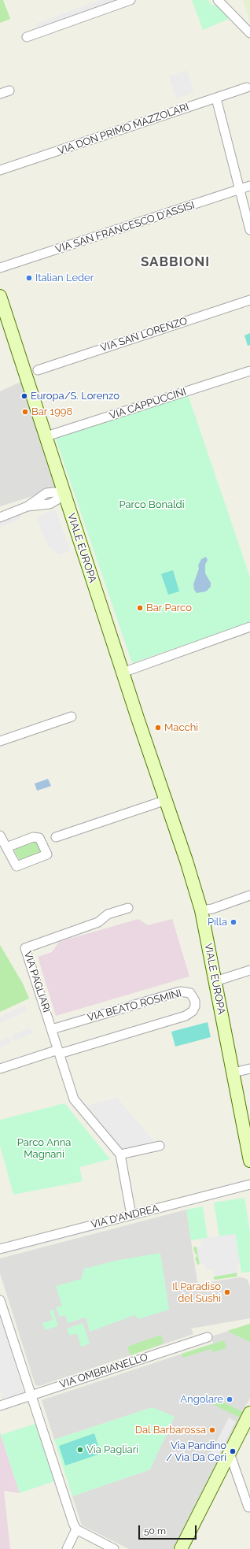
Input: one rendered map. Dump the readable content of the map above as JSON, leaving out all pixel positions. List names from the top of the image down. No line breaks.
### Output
{"streets":{"street":["VIA DON PRIMO MAZZOLARI","VIA SAN FRANCESCO D'ASSISI","VIA SAN LORENZO","VIA CAPPUCCINI","VIALE EUROPA","VIA PAGLIARI","VIA BEATO ROSMINI","VIA D'ANDREA","VIA OMBRIANELLO"]},"crossings":[["VIA CAPPUCCINI","VIALE EUROPA"],["VIA PAGLIARI","VIA BEATO ROSMINI"],["VIA PAGLIARI","VIA D'ANDREA"]],"districts":["SABBIONI"],"parks":["Parco Bonaldi","Parco Anna Magnani"],"places":["Italian Leder","Europa/S. Lorenzo","Bar 1998","Bar Parco","Macchi","Pilla","Il Paradiso del Sushi","Angolare","Dal Barbarossa","Via Pagliari","Via Pandino / Via Da Ceri"],"scale_bar":"50 m"}
